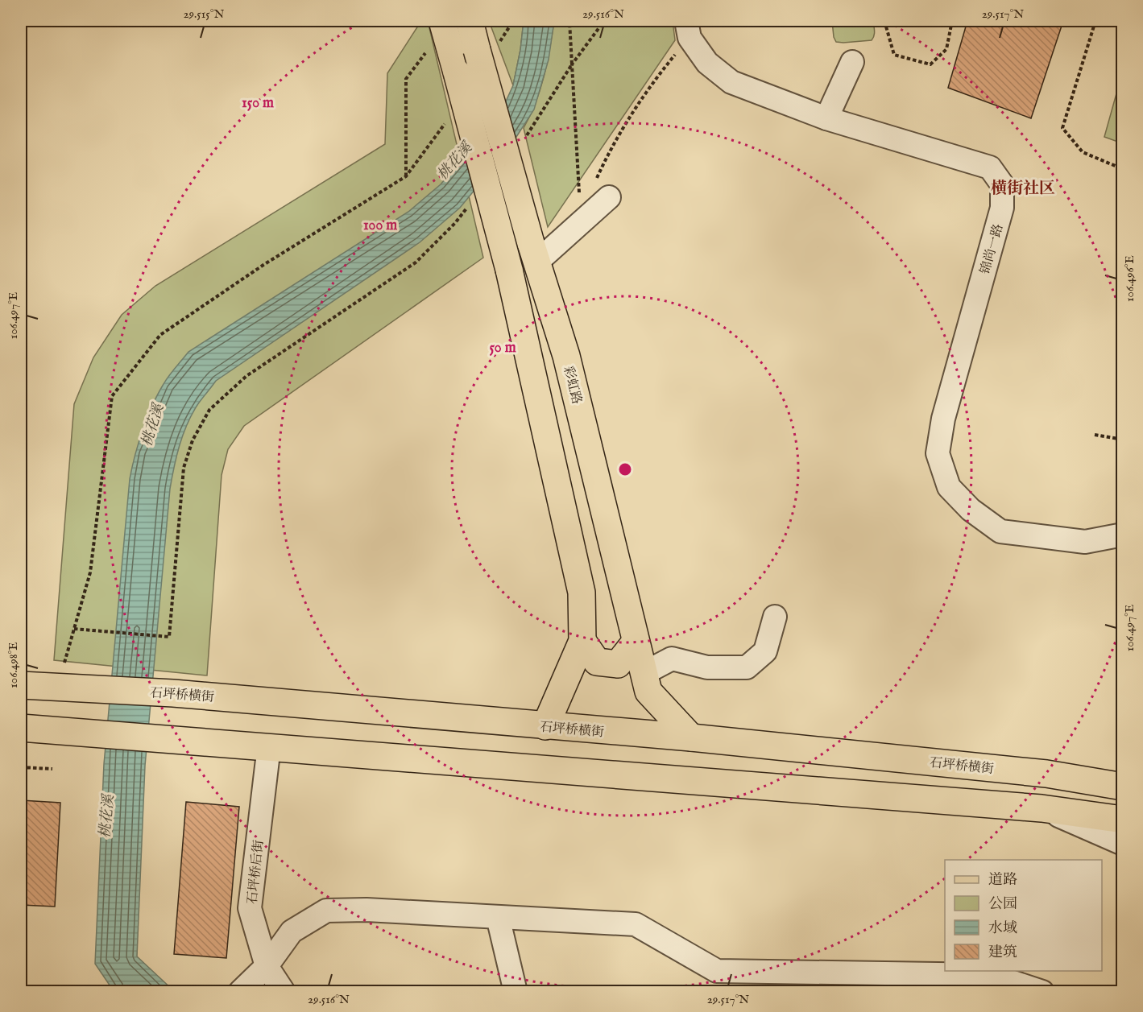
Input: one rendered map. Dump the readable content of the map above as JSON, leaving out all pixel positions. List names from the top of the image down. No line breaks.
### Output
{"streets":{"main road":["彩虹路","石坪桥横街"],"street":["锦尚一路","石坪桥后街"]},"crossings":[["彩虹路","石坪桥横街"]],"districts":["横街社区"],"water":["桃花溪"],"legend":["道路","公园","水域","建筑"],"coordinates":["29.515°N","29.516°N","29.517°N","106.496°E","106.497°E","106.498°E"],"rings":["150 m","100 m","50 m"]}
